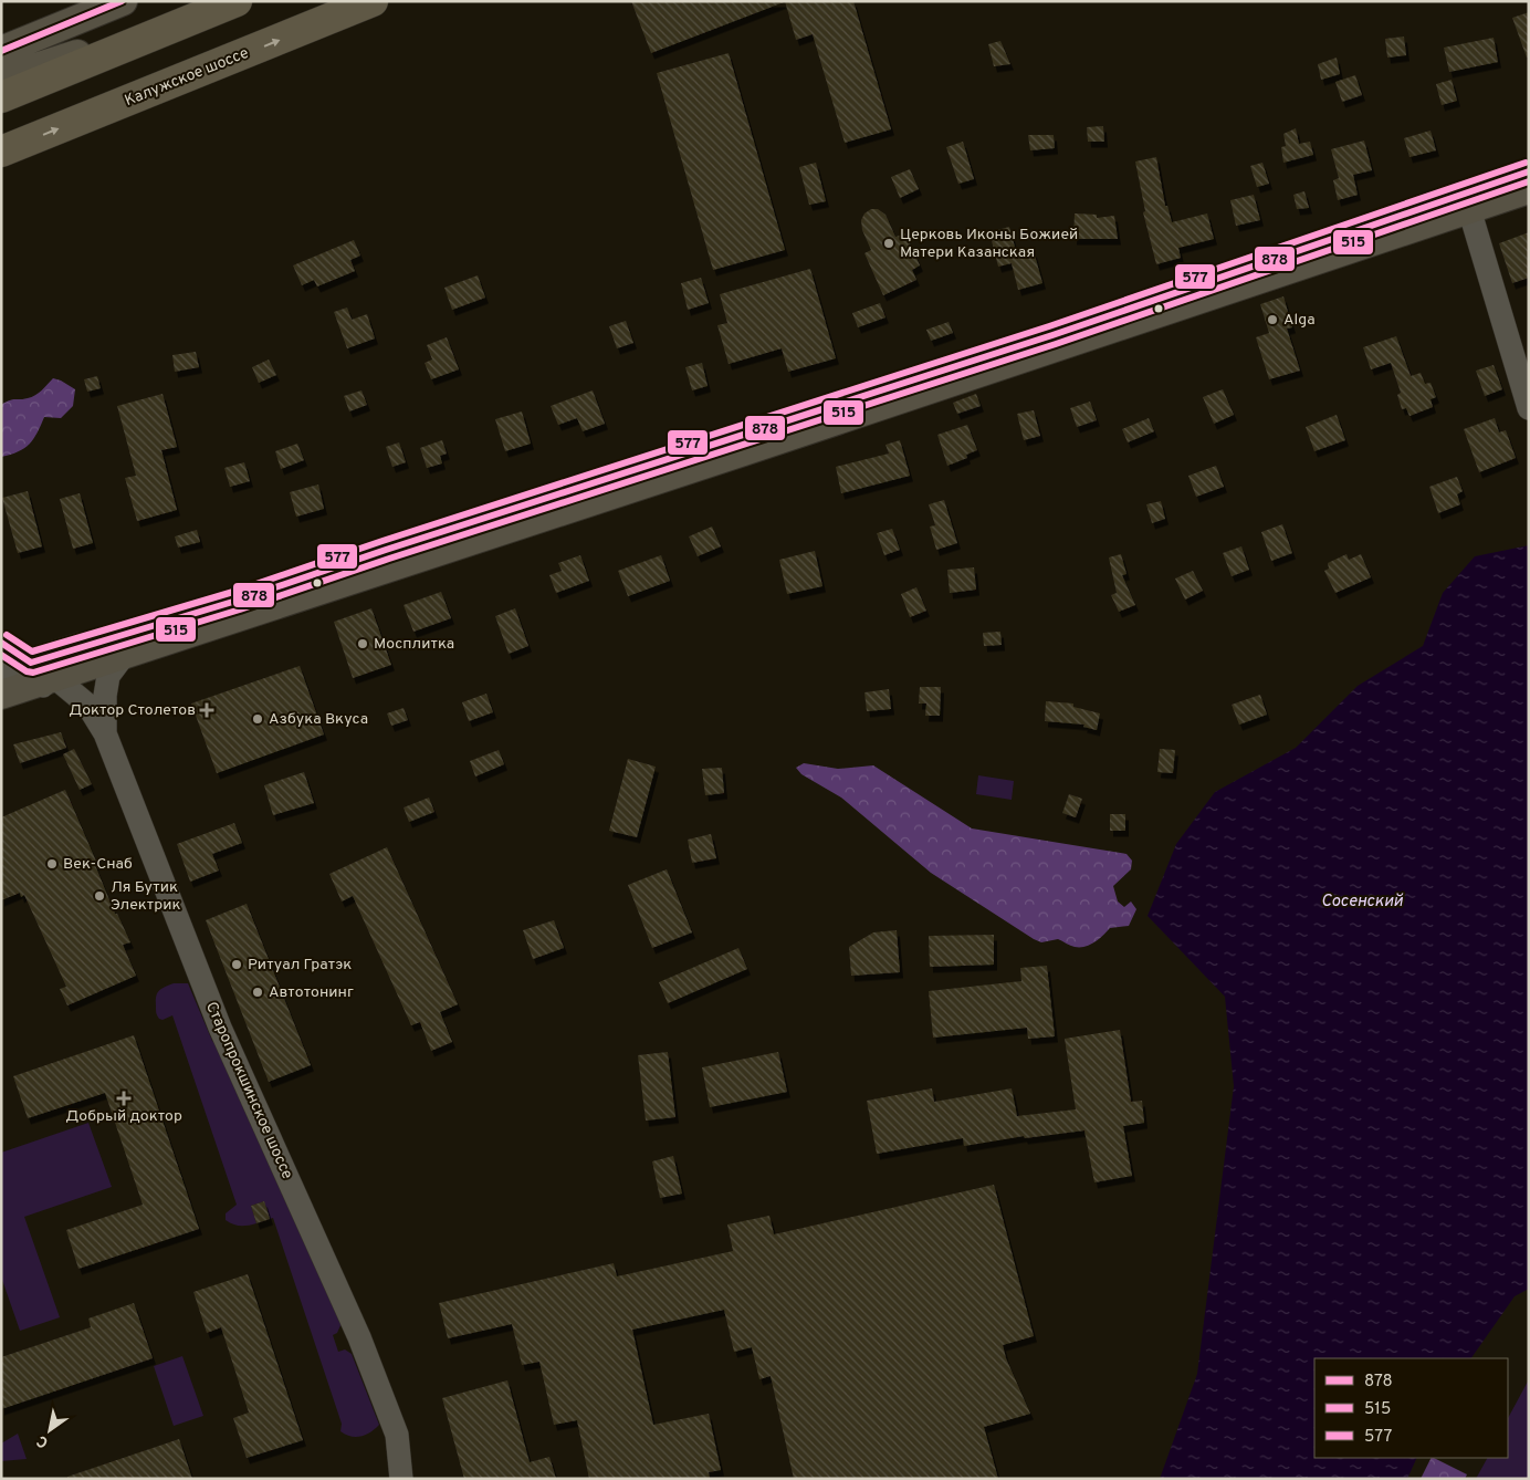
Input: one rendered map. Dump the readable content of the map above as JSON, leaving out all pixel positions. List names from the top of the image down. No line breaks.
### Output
{"streets":{"highway":["Калужское шоссе"],"street":["Старопрокшинское шоссе"]},"water":["Сосенский"],"places":{"other":["Церковь Иконы Божией Матери Казанская","Alga","Мосплитка","Азбука Вкуса","Век-Снаб","Ля Бутик Электрик","Ритуал Гратэк","Автотонинг"],"health":["Доктор Столетов","Добрый доктор"]},"lines":["transit line 878","transit line 577","transit line 515"],"legend":["878","515","577"],"north":"bottom left"}
